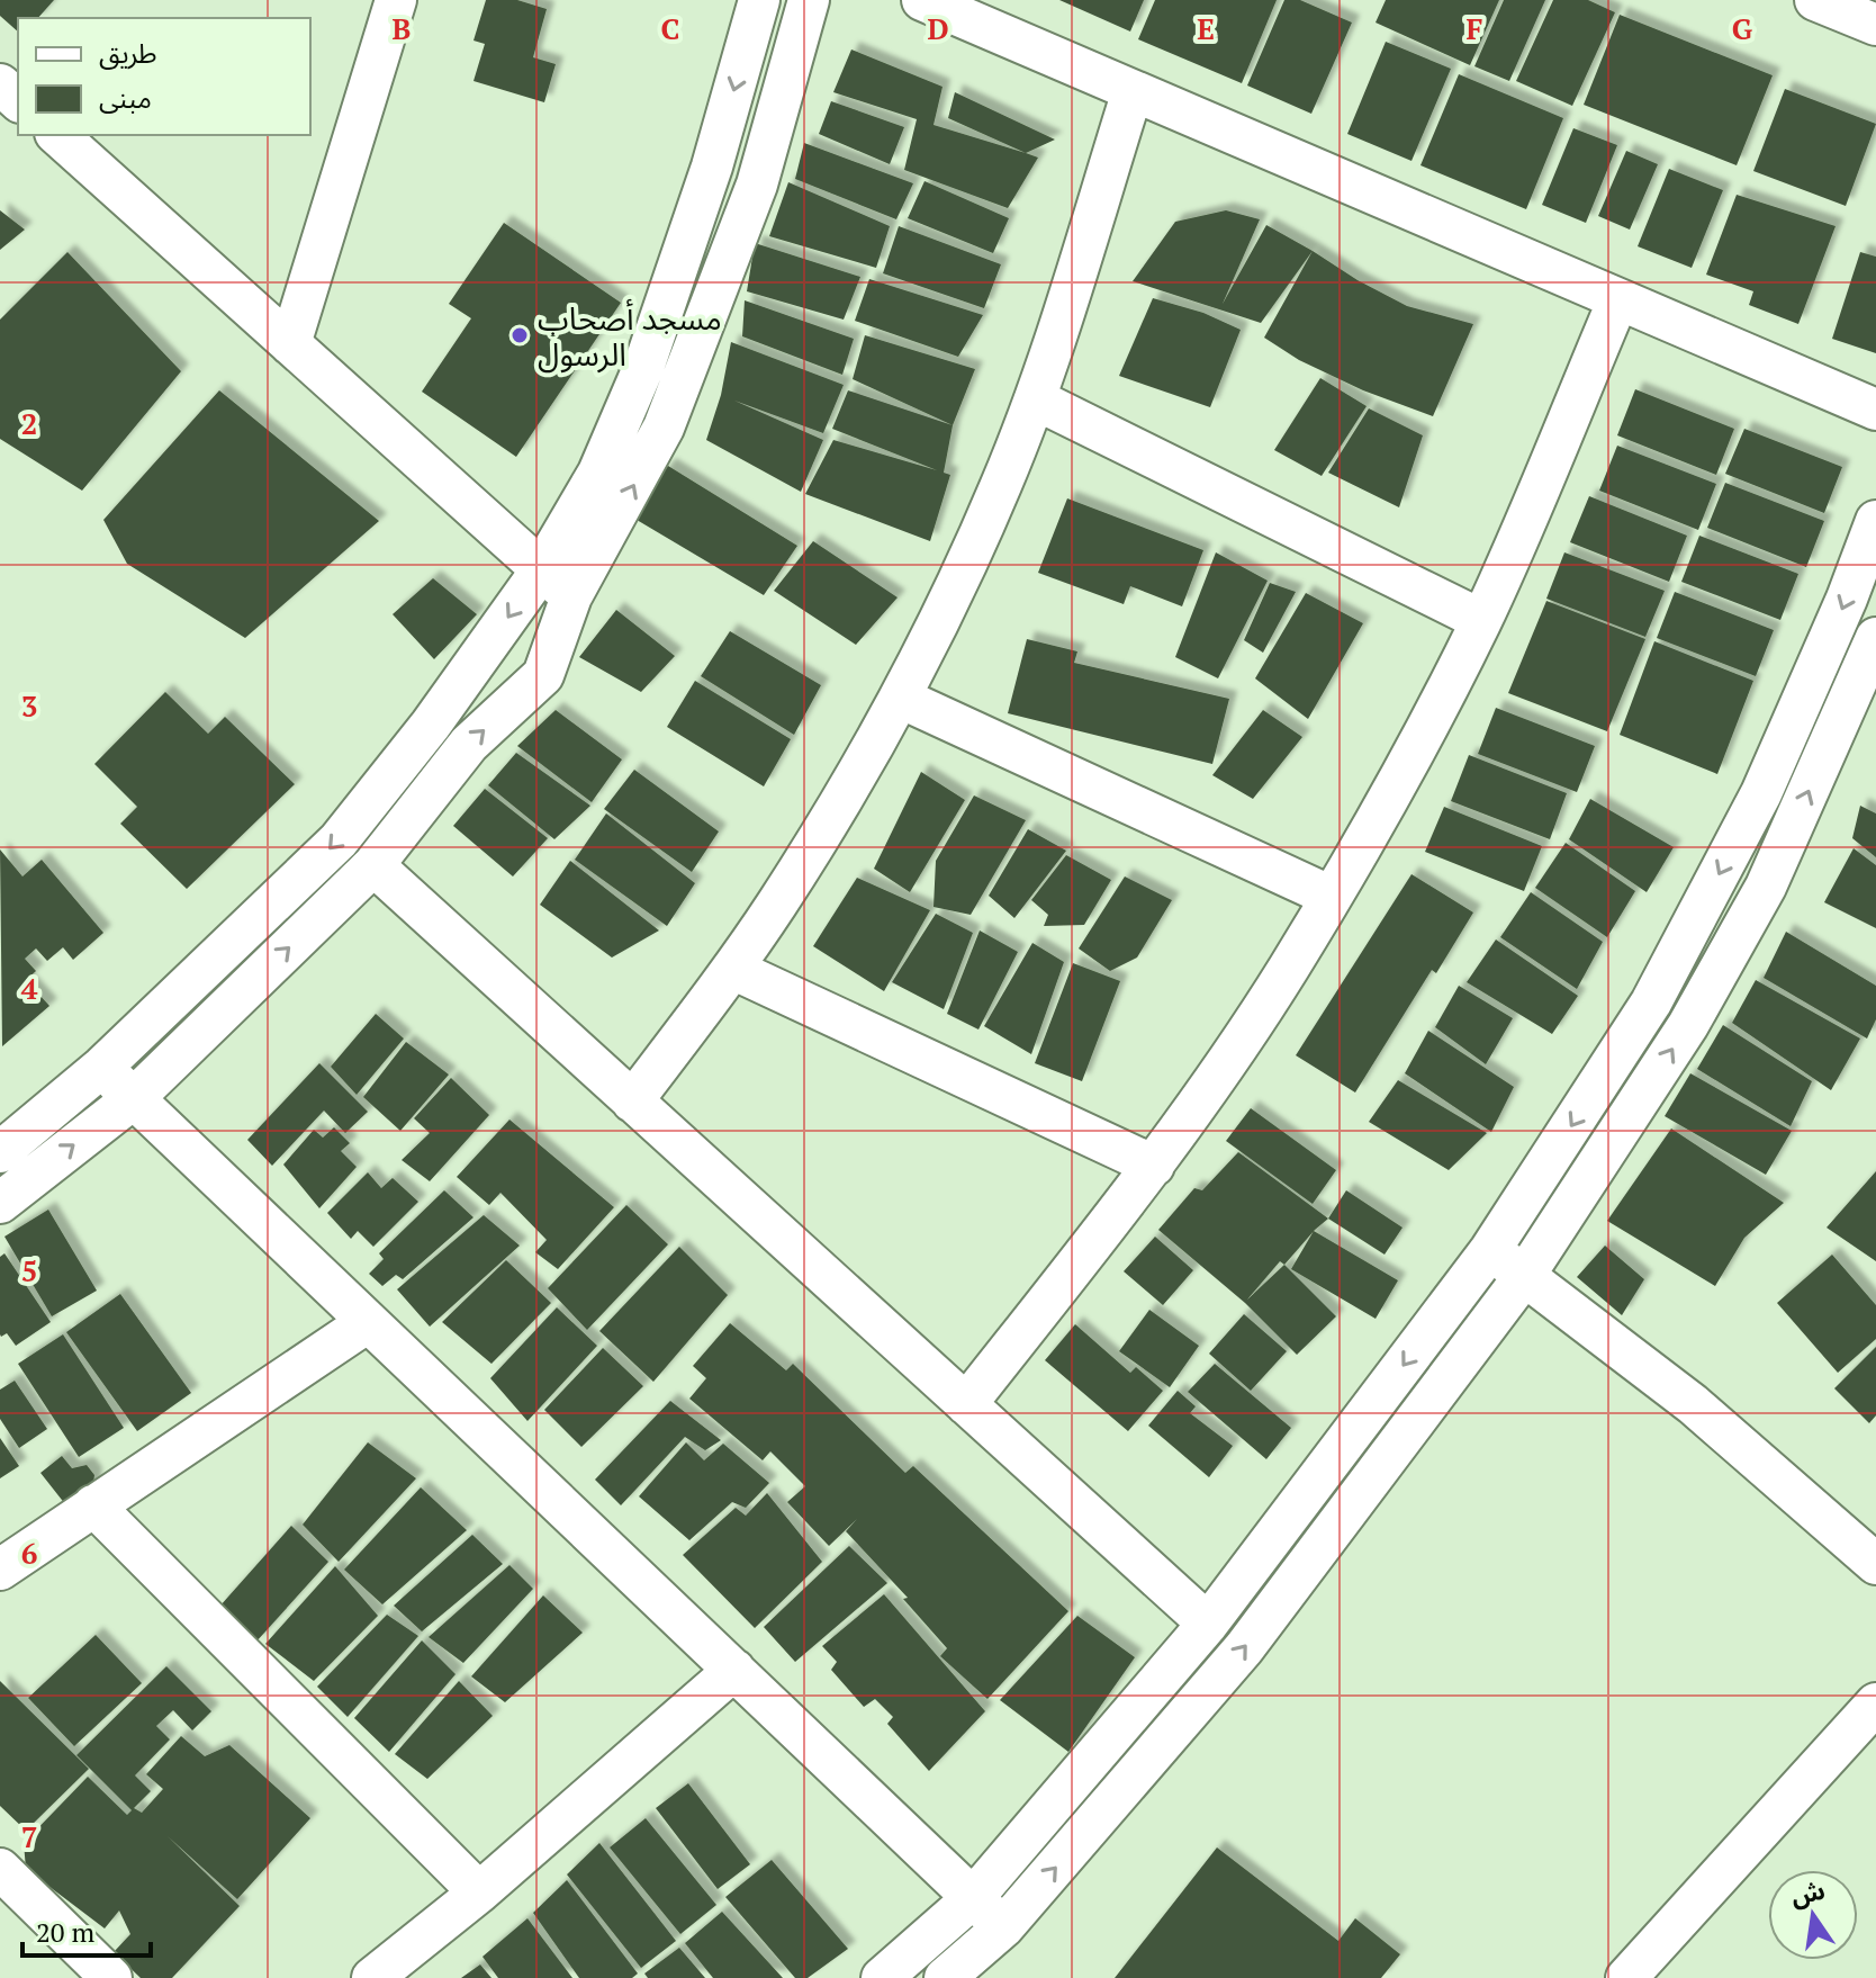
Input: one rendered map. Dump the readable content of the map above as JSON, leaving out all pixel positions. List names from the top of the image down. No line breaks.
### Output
{"places":["مسجد أصحاب الرسول"],"legend":["طريق","مبنى"],"scale_bar":"20 m","north":"top","grid":{"columns":["B","C","D","E","F","G"],"rows":["2","3","4","5","6","7"]}}
